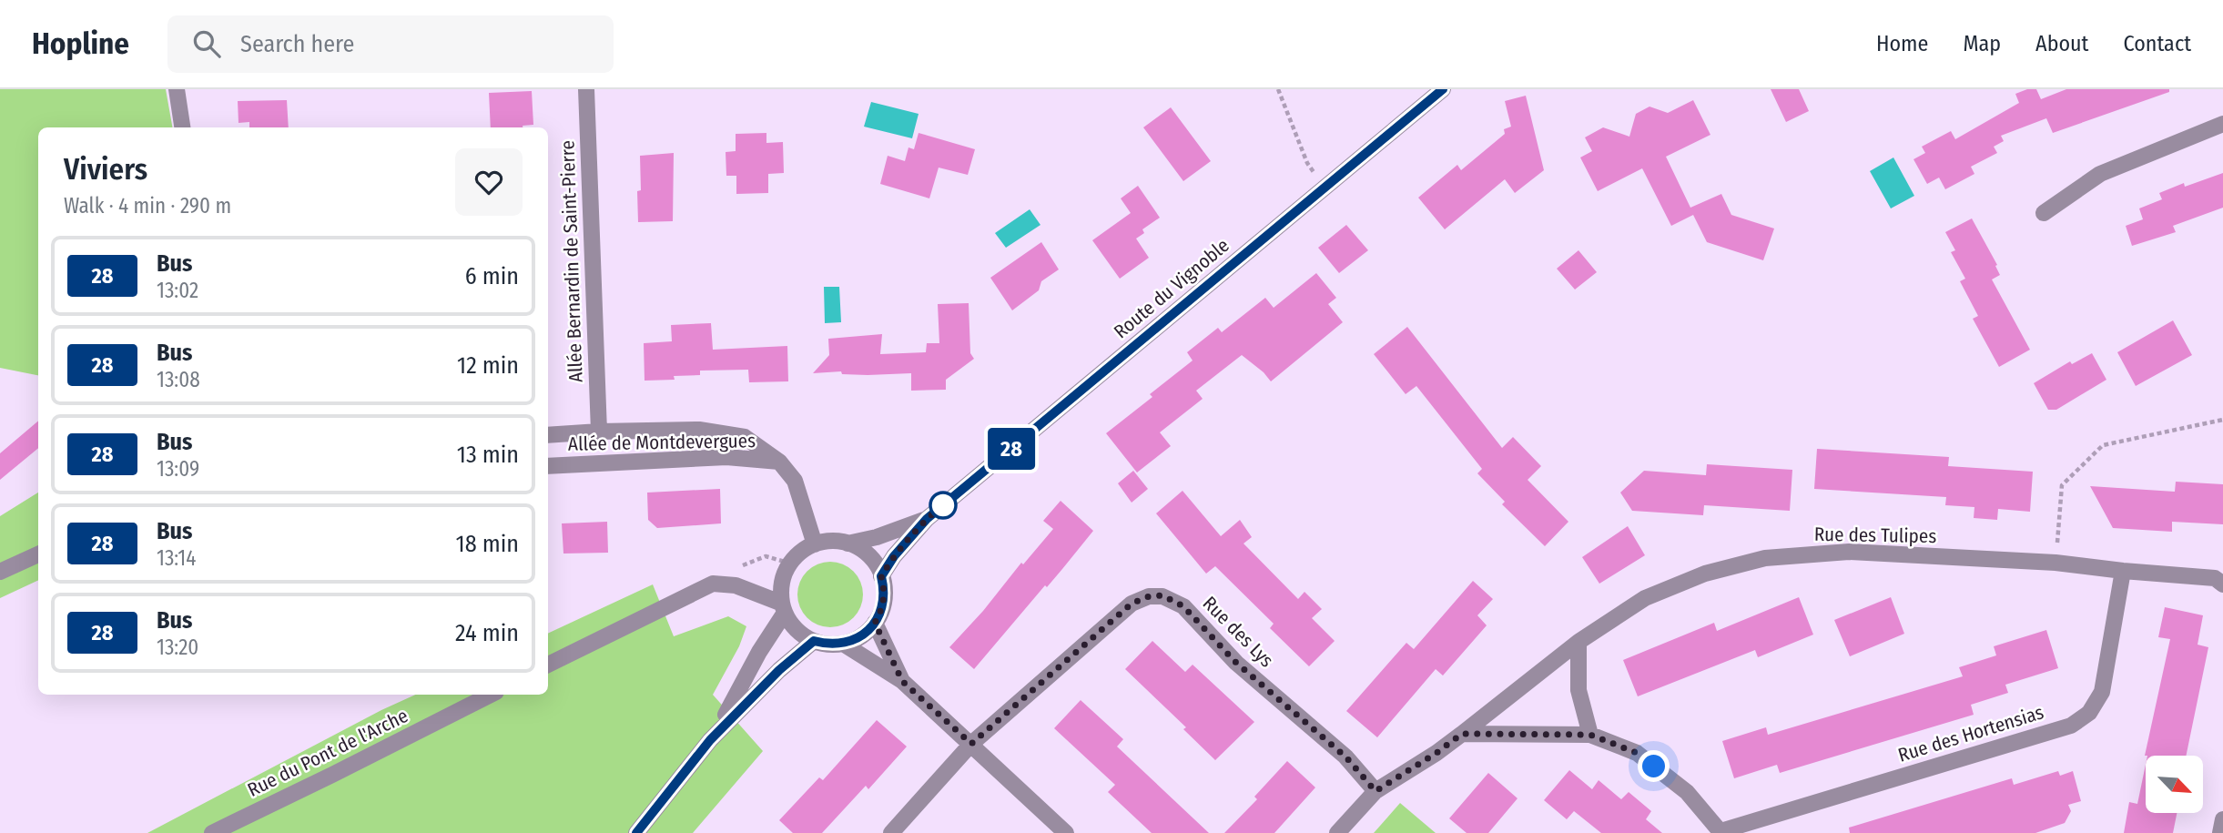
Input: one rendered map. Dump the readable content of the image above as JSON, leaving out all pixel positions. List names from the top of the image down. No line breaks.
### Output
{"streets":{"street":["Allée Bernardin de Saint-Pierre","Route du Vignoble","Allée de Montdevergues","Rue des Tulipes","Rue des Lys","Rue des Hortensias","Rue du Pont de l'Arche"]},"crossings":[["Allée Bernardin de Saint-Pierre","Allée de Montdevergues"],["Route du Vignoble","Allée de Montdevergues"],["Rue des Tulipes","Rue des Lys"],["Rue des Tulipes","Rue des Hortensias"]],"lines":["bus line 28"],"north":"bottom right","page":{"header":"Hopline","search":"Search here","nav":["Home","Map","About","Contact"],"on_map":"28","heading":["Viviers","Walk · 4 min · 290 m"],"list":[{"mark":"28","name":"Bus","note":"13:02","value":"6 min"},{"mark":"28","name":"Bus","note":"13:08","value":"12 min"},{"mark":"28","name":"Bus","note":"13:09","value":"13 min"},{"mark":"28","name":"Bus","note":"13:14","value":"18 min"},{"mark":"28","name":"Bus","note":"13:20","value":"24 min"}]}}
